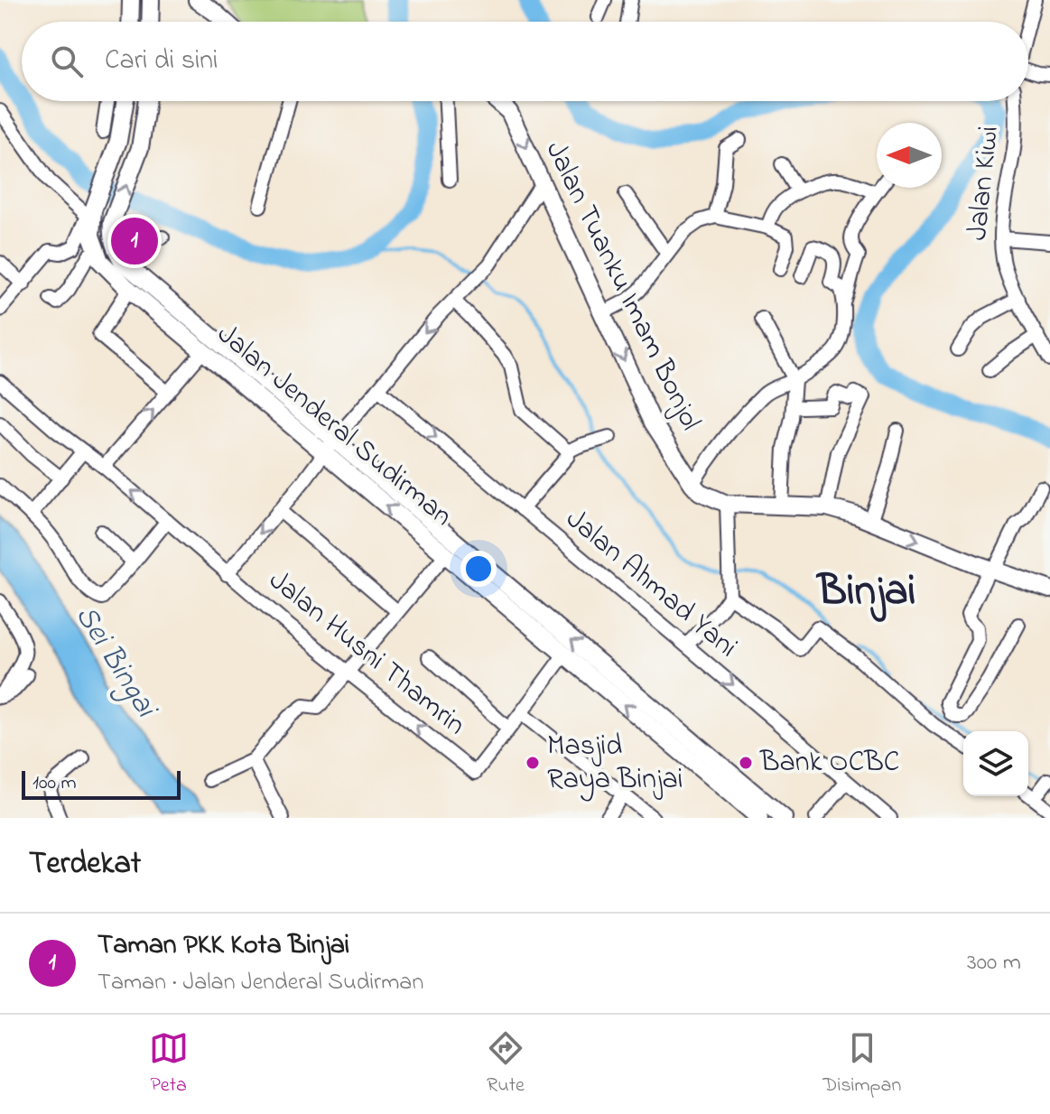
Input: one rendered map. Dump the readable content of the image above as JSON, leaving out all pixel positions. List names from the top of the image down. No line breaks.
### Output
{"streets":{"main road":["Jalan Tuanku Imam Bonjol","Jalan Jenderal Sudirman"],"street":["Jalan Kiwi","Jalan Ahmad Yani","Jalan Husni Thamrin"]},"one_way":["Jalan Tuanku Imam Bonjol","Jalan Jenderal Sudirman"],"districts":["Binjai"],"water":["Sei Bingai"],"places":["Masjid Raya Binjai","Bank OCBC"],"scale_bar":"100 m","north":"left","page":{"search":"Cari di sini","pins":"1","scale":"100 m","heading":"Terdekat","list":[{"mark":"1","name":"Taman PKK Kota Binjai","note":"Taman · Jalan Jenderal Sudirman","value":"300 m"}],"nav":["Peta","Rute","Disimpan"]}}
